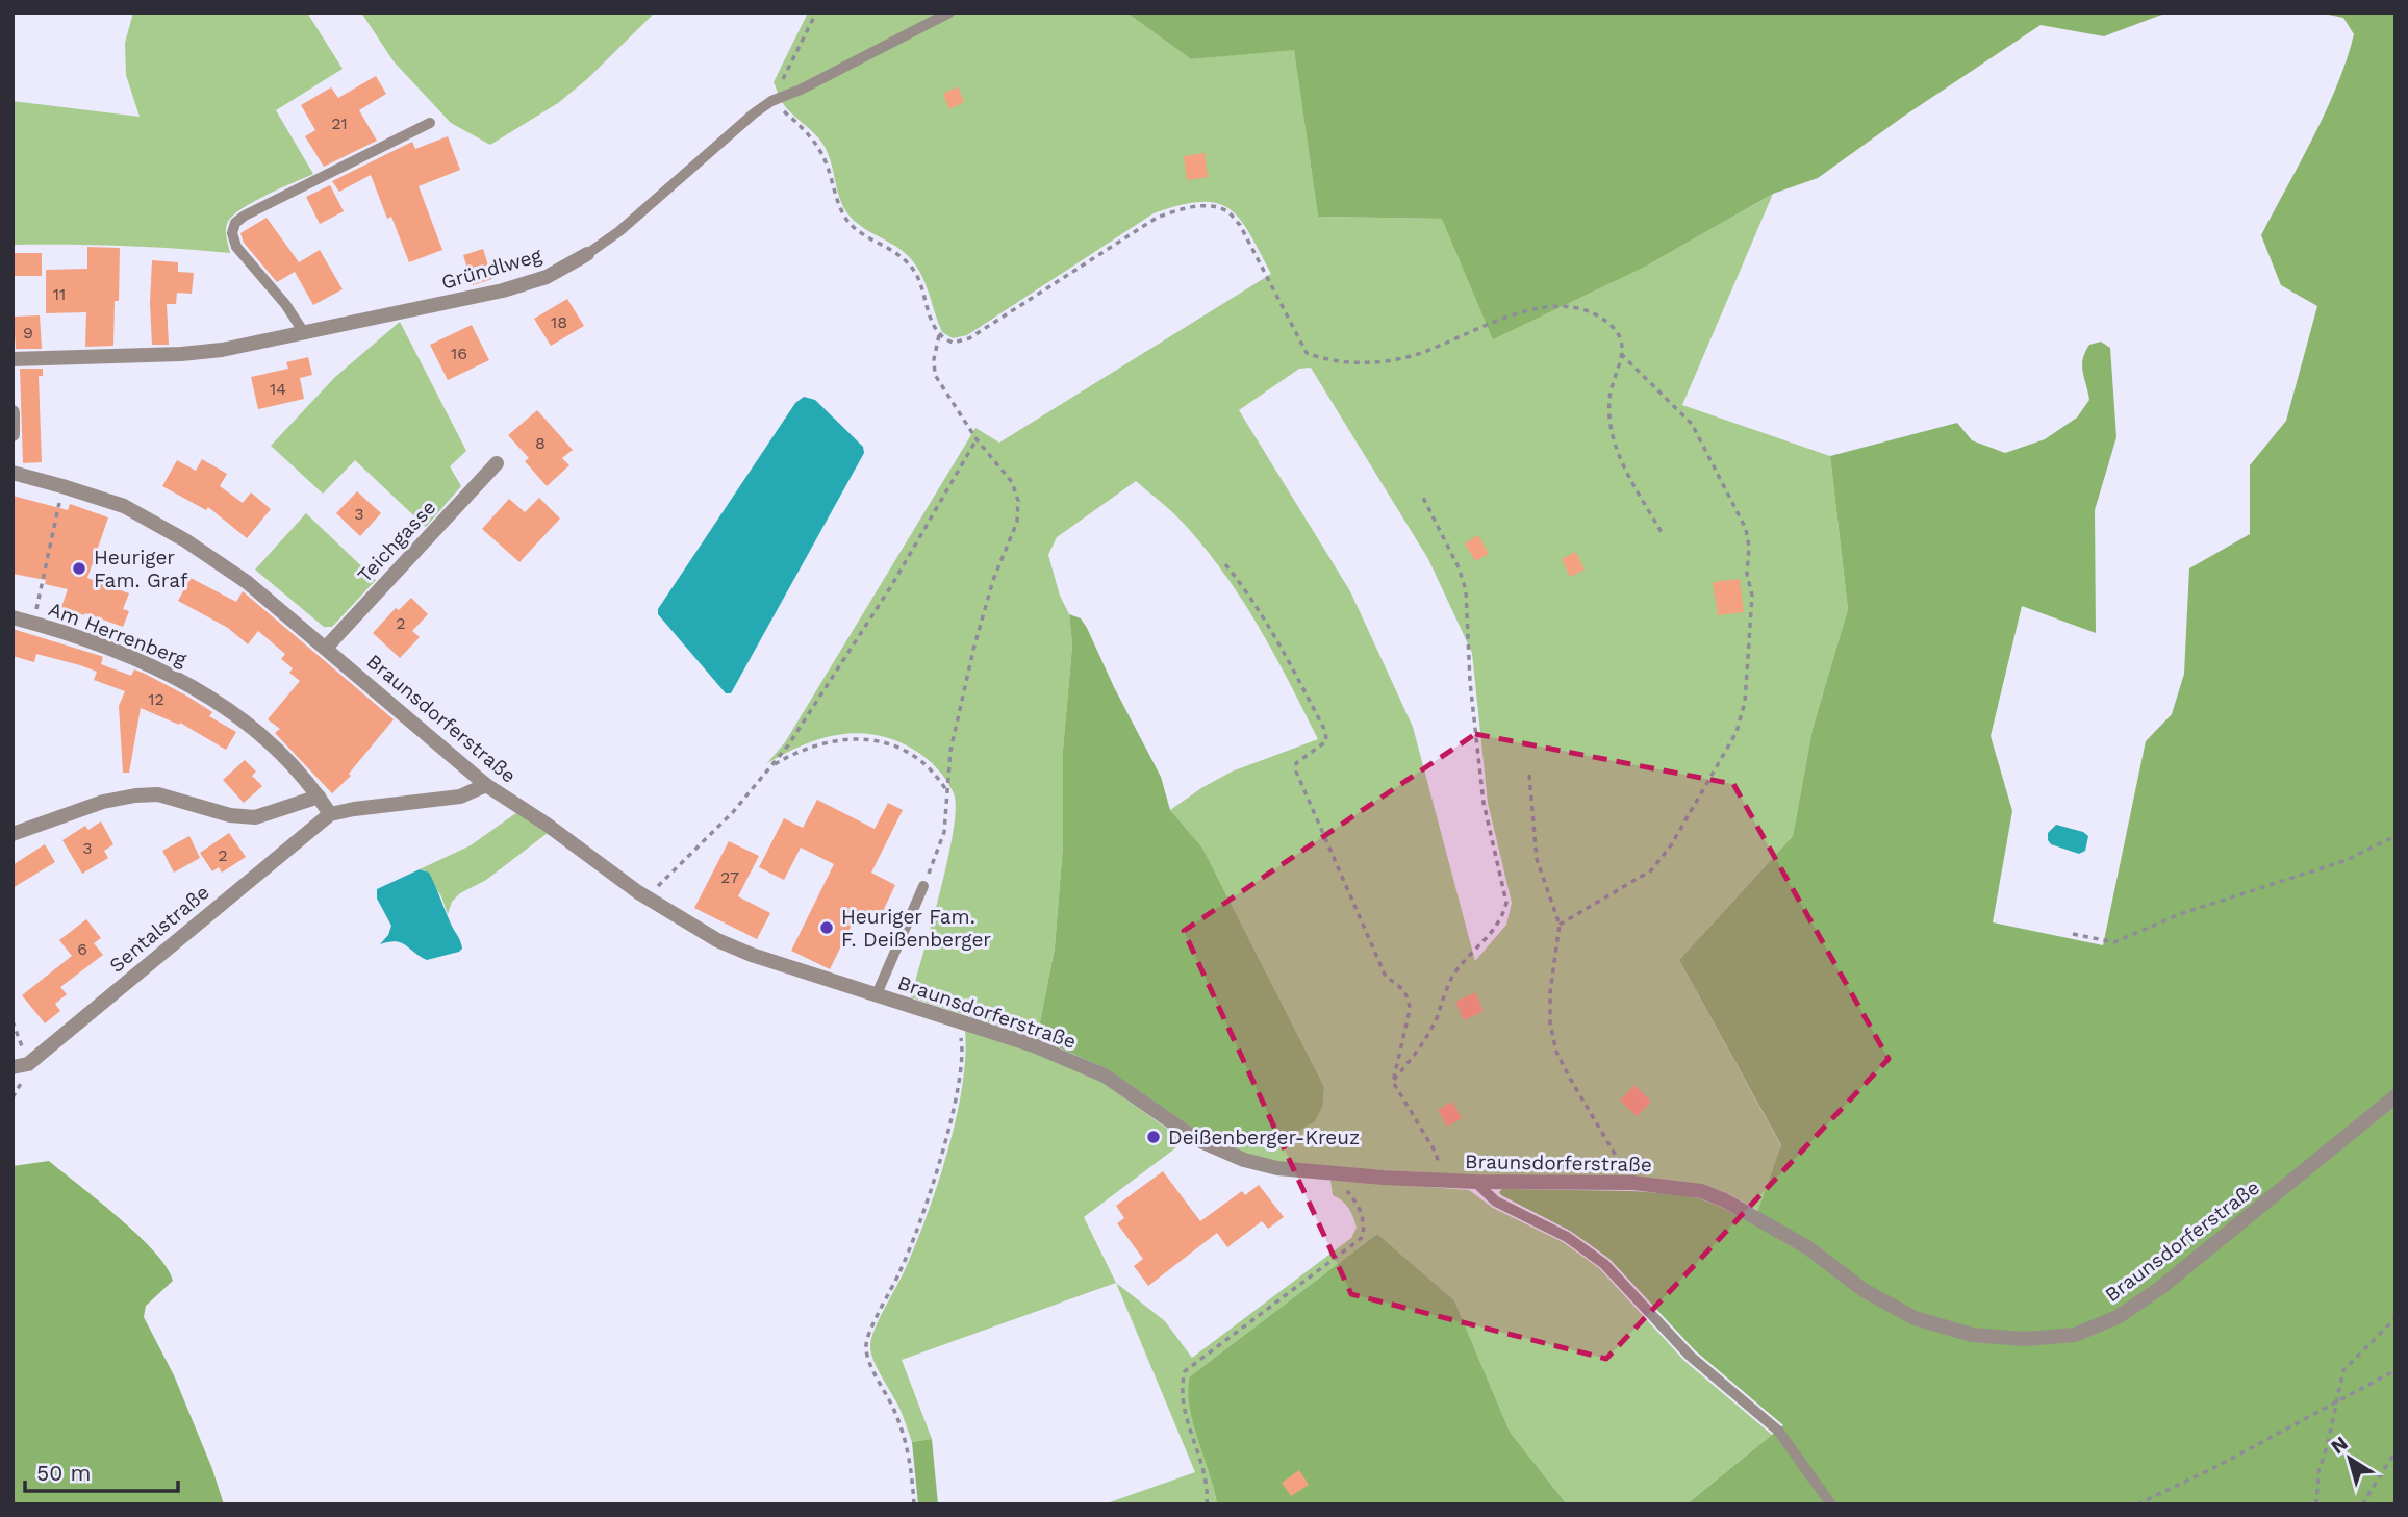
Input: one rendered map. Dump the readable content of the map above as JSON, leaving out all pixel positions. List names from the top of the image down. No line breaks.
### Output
{"streets":{"street":["Gründlweg","Teichgasse","Am Herrenberg","Braunsdorferstraße","Sentalstraße"]},"crossings":[["Teichgasse","Braunsdorferstraße"],["Am Herrenberg","Sentalstraße"]],"places":["Heuriger Fam. Graf","Heuriger Fam. F. Deißenberger","Deißenberger-Kreuz"],"house_numbers":["21","11","18","9","16","14","8","3","2","12","3","2","27","6"],"scale_bar":"50 m","north":"top left"}
